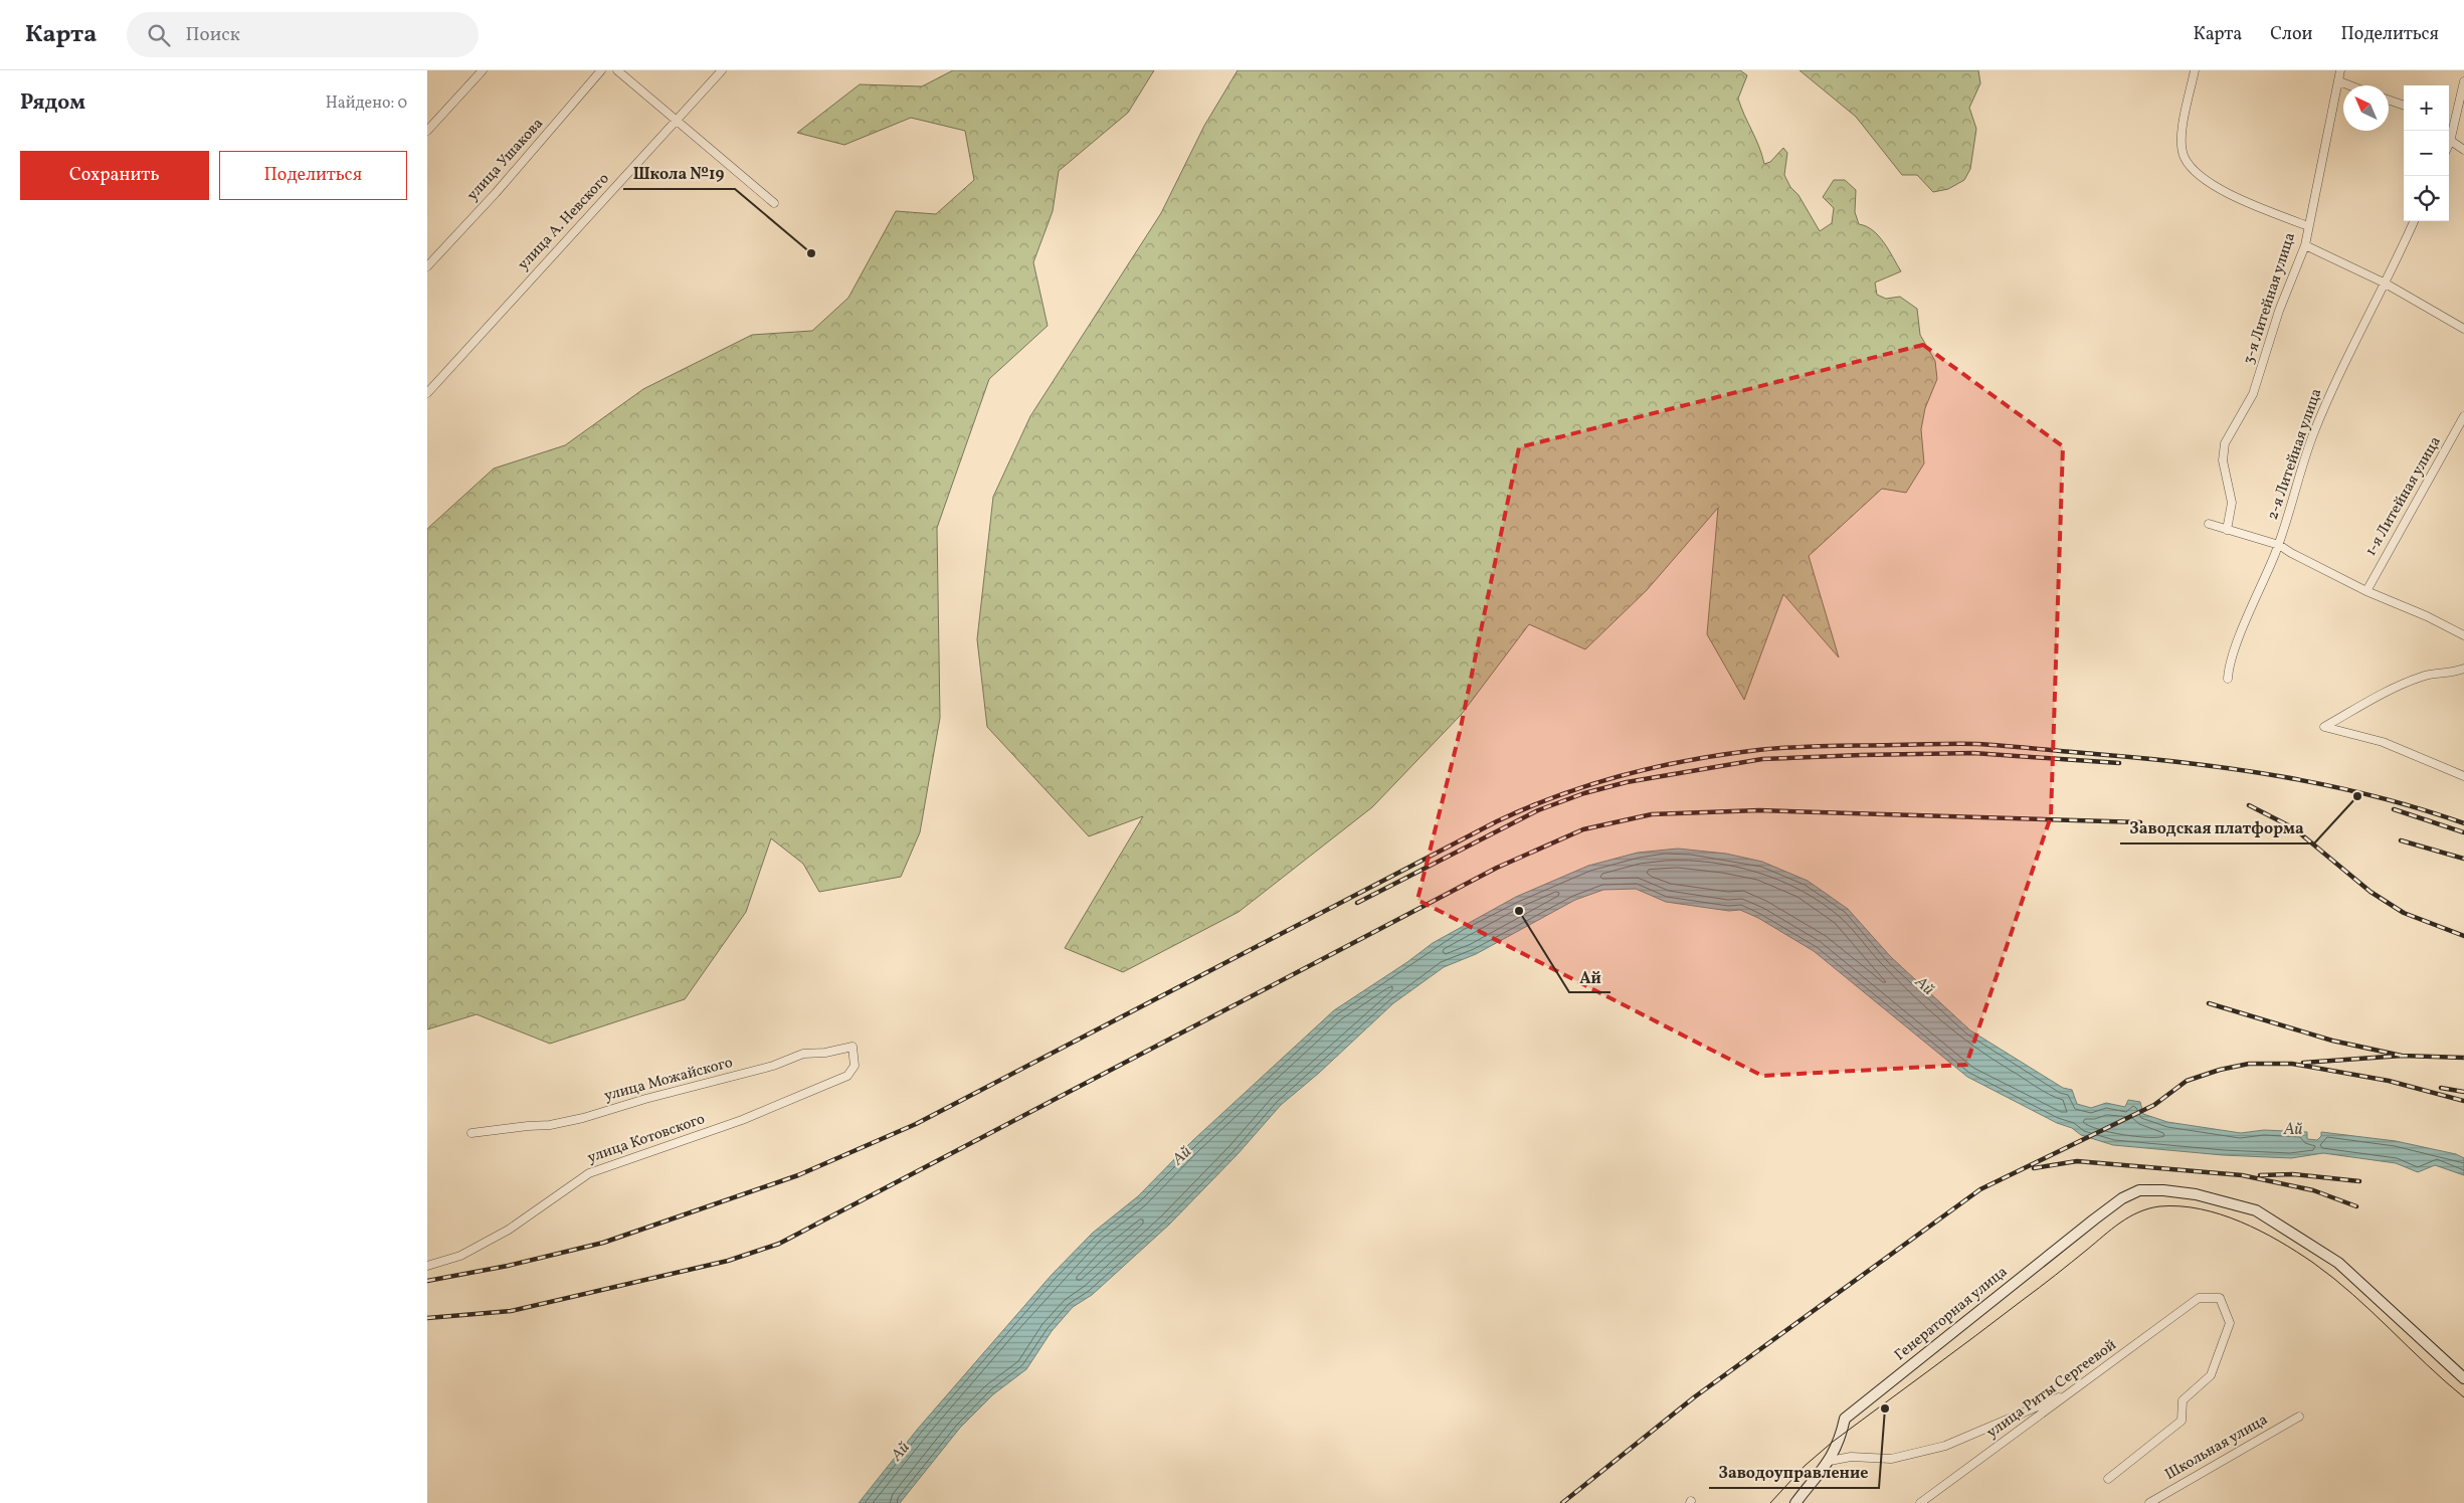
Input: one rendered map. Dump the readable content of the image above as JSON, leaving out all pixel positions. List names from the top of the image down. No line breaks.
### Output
{"streets":{"main road":["Генераторная улица"],"street":["улица Ушакова","улица А. Невского","3-я Литейная улица","2-я Литейная улица","1-я Литейная улица","улица Можайского","улица Котовского","улица Риты Сергеевой","Школьная улица"]},"crossings":[["улица Можайского","улица Котовского"]],"water":["Ай"],"places":["Школа №19","Заводская платформа","Ай","Заводоуправление"],"north":"top left","page":{"header":"Карта","search":"Поиск","nav":["Карта","Слои","Поделиться"],"heading":["Рядом","Найдено: 0"],"map_buttons":["+","−"],"buttons":["Сохранить","Поделиться"]}}
